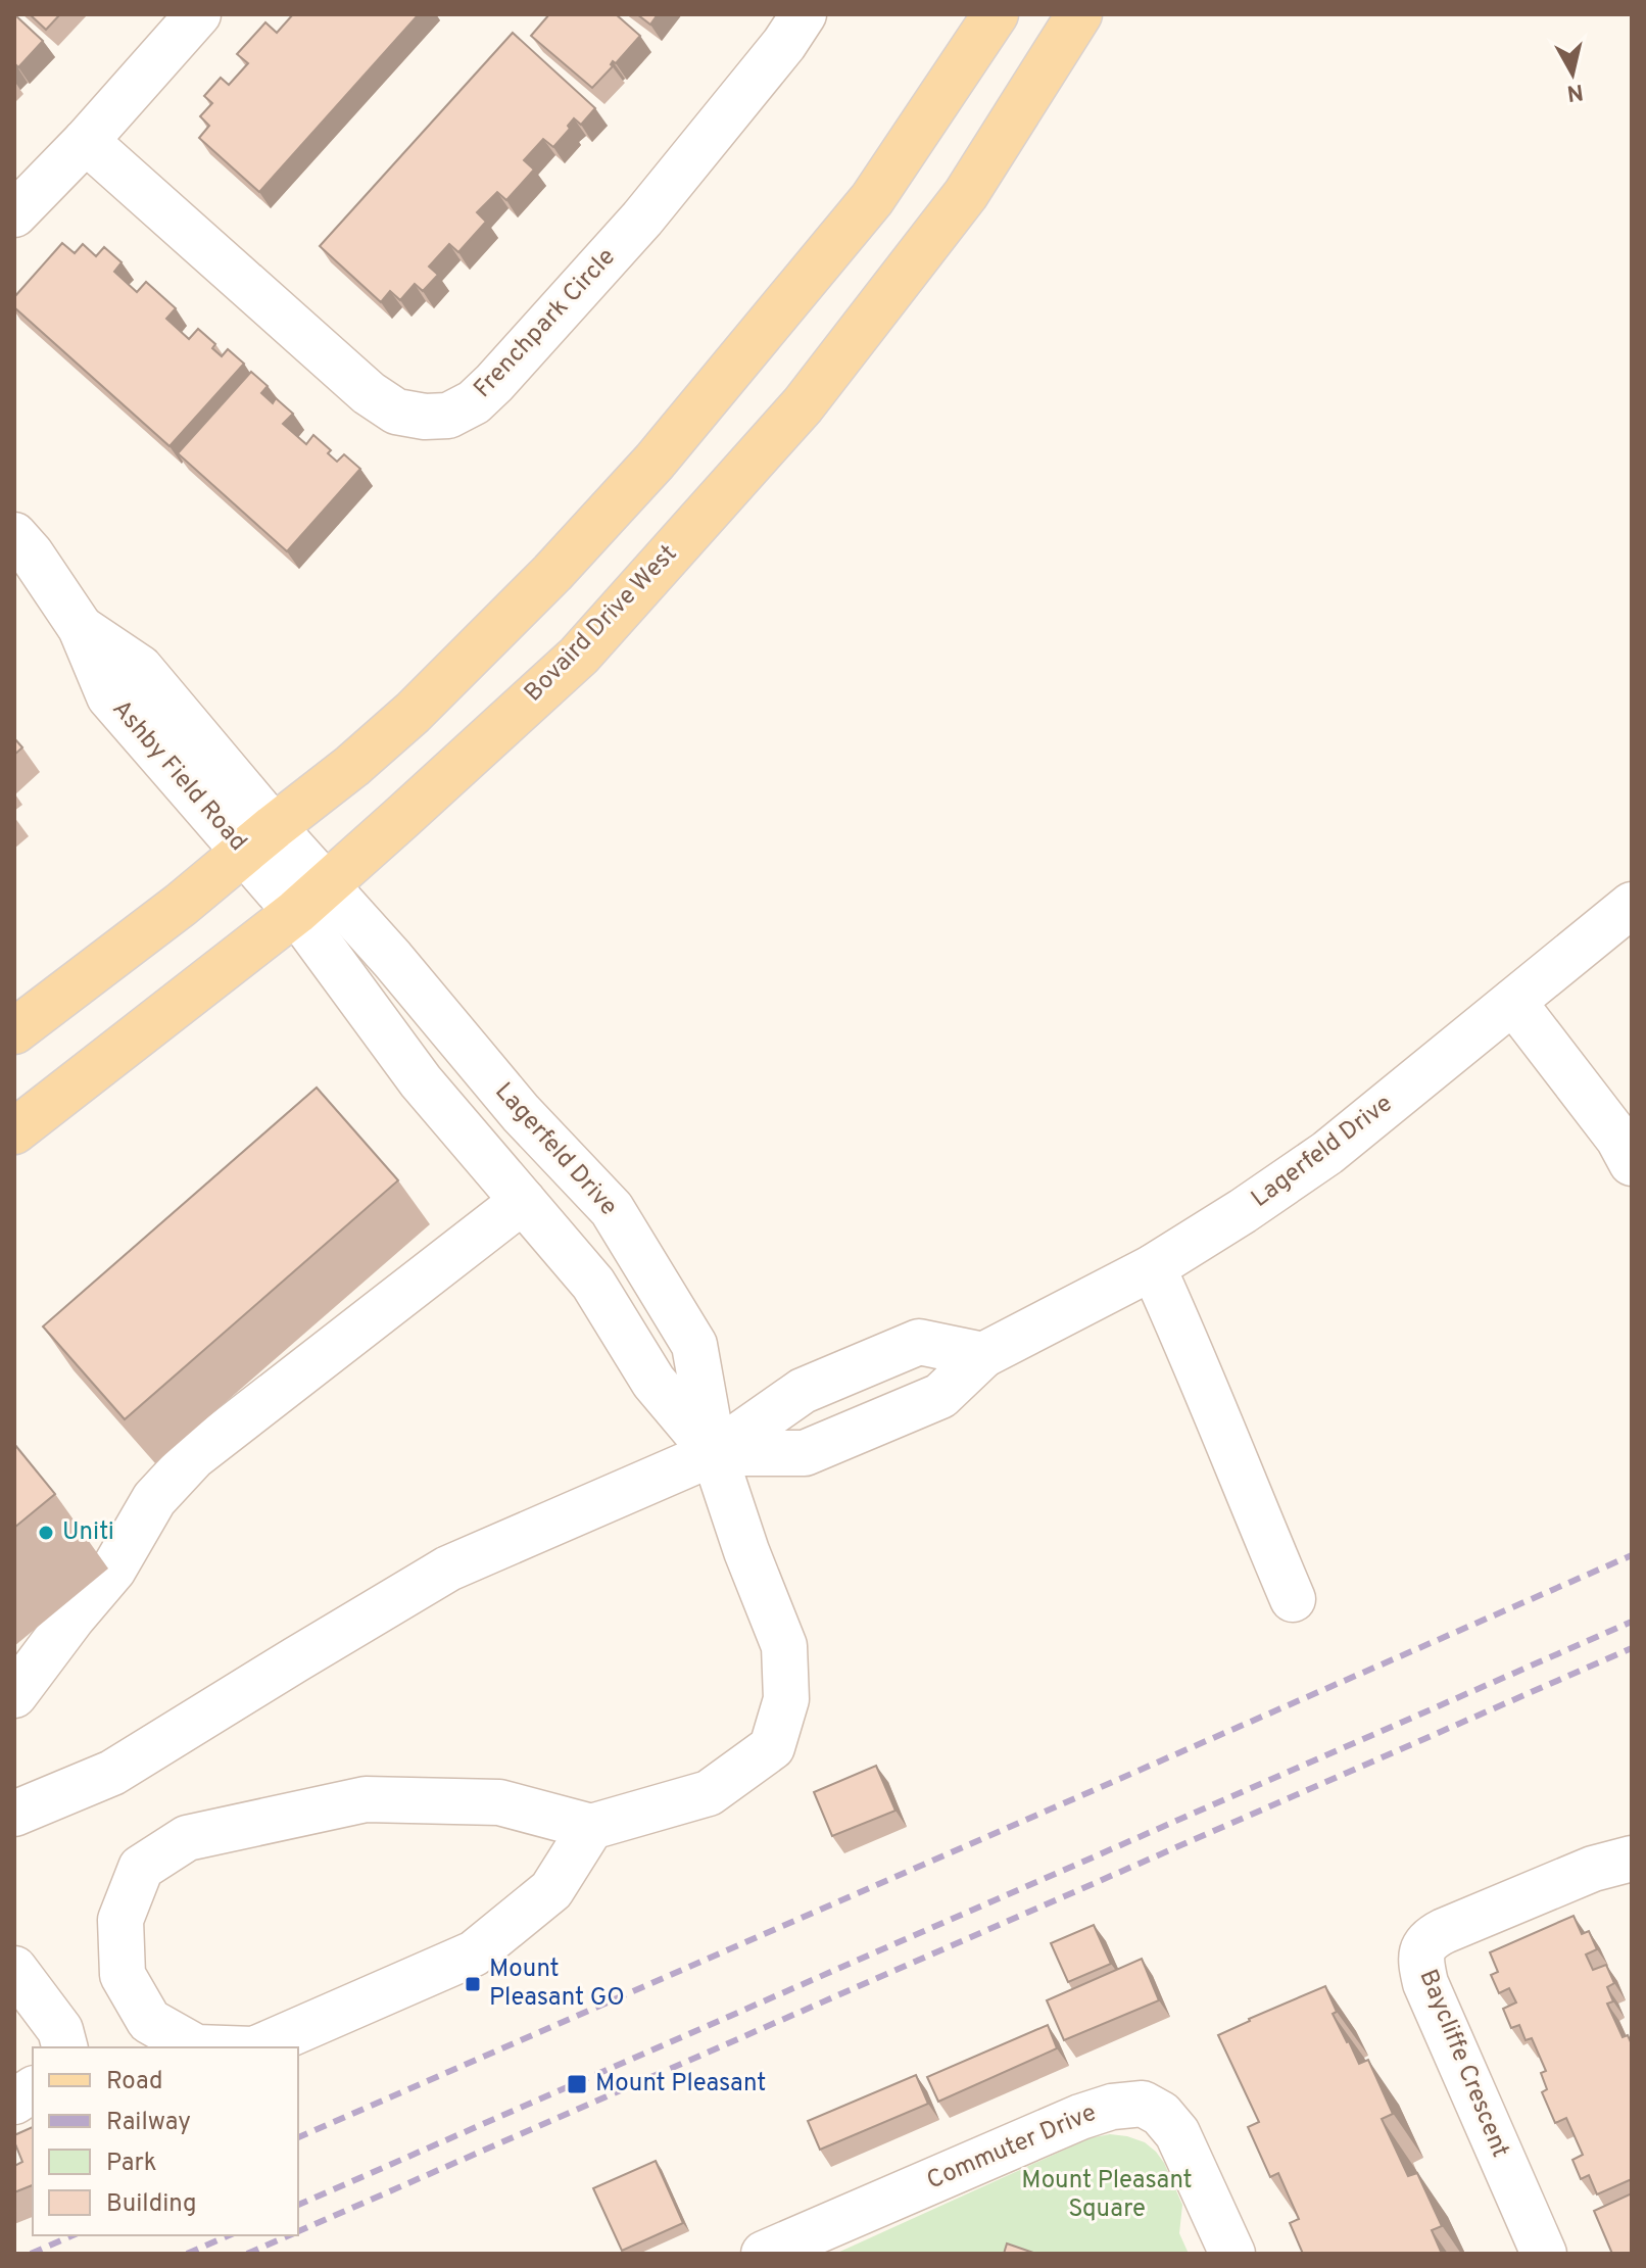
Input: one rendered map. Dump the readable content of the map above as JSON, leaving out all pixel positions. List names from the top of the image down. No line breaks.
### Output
{"streets":{"main road":["Bovaird Drive West"],"street":["Frenchpark Circle","Ashby Field Road","Lagerfeld Drive","Baycliffe Crescent","Commuter Drive"]},"crossings":[["Bovaird Drive West","Ashby Field Road"],["Bovaird Drive West","Lagerfeld Drive"],["Ashby Field Road","Lagerfeld Drive"]],"parks":["Mount Pleasant Square"],"places":{"other":["Uniti"],"transit":["Mount Pleasant GO","Mount Pleasant"]},"legend":["Road","Railway","Park","Building"],"north":"bottom"}
